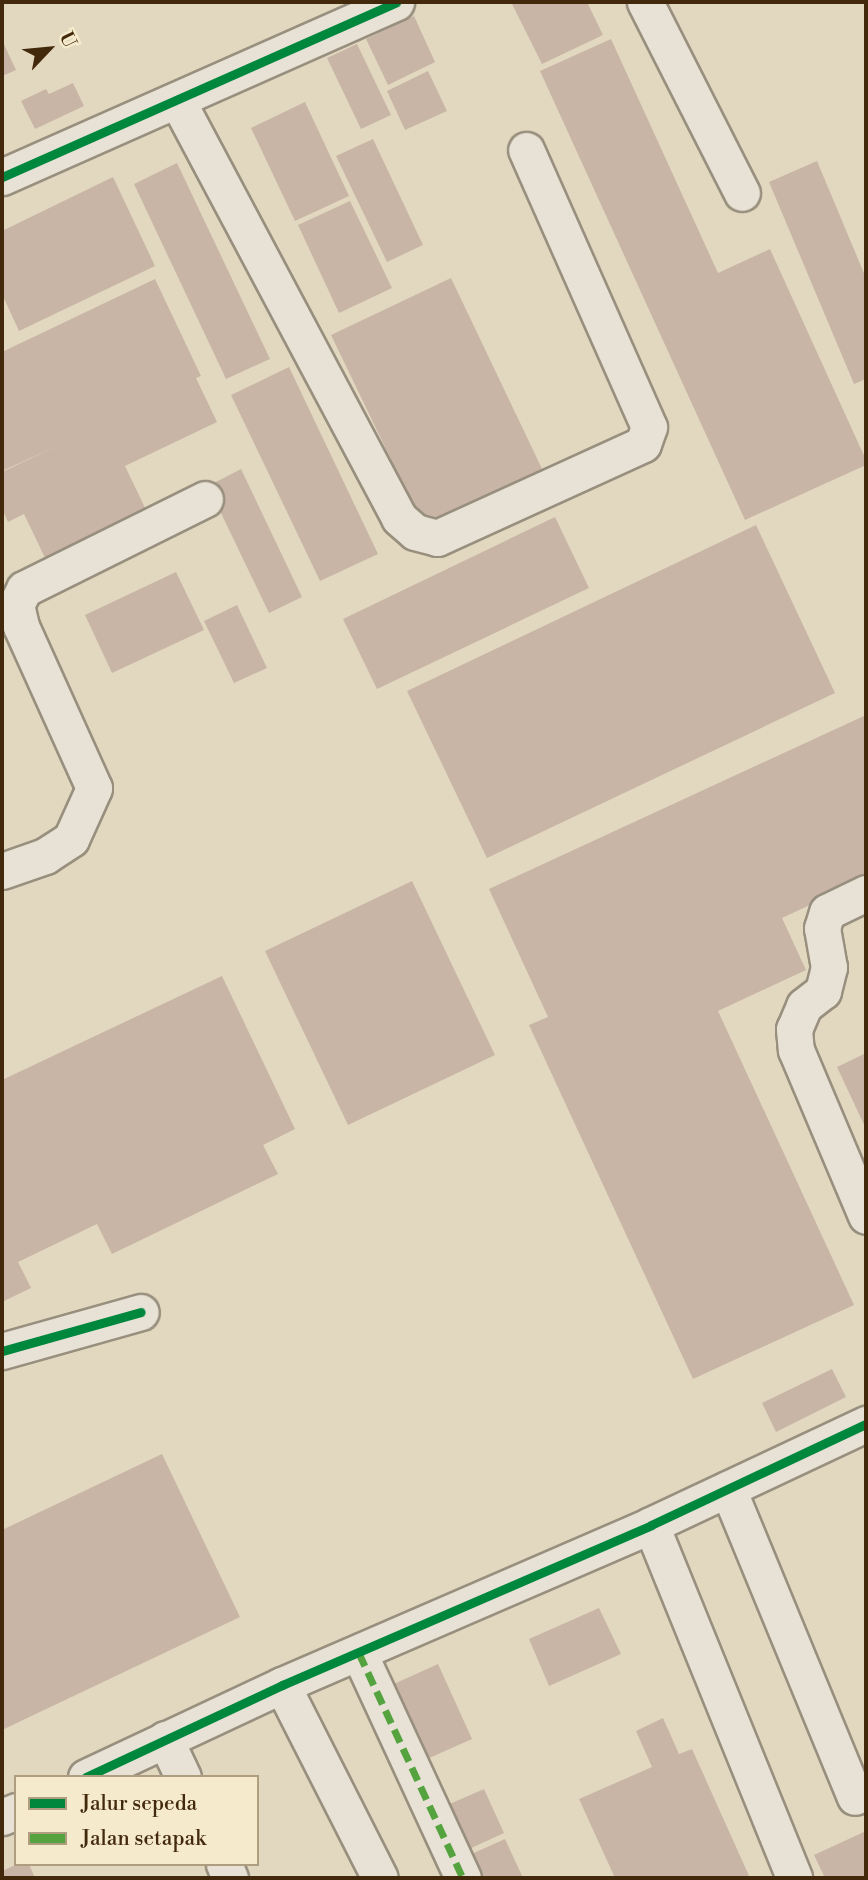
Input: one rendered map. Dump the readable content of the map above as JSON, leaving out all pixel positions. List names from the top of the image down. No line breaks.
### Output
{"legend":["Jalur sepeda","Jalan setapak"],"north":"top right"}
